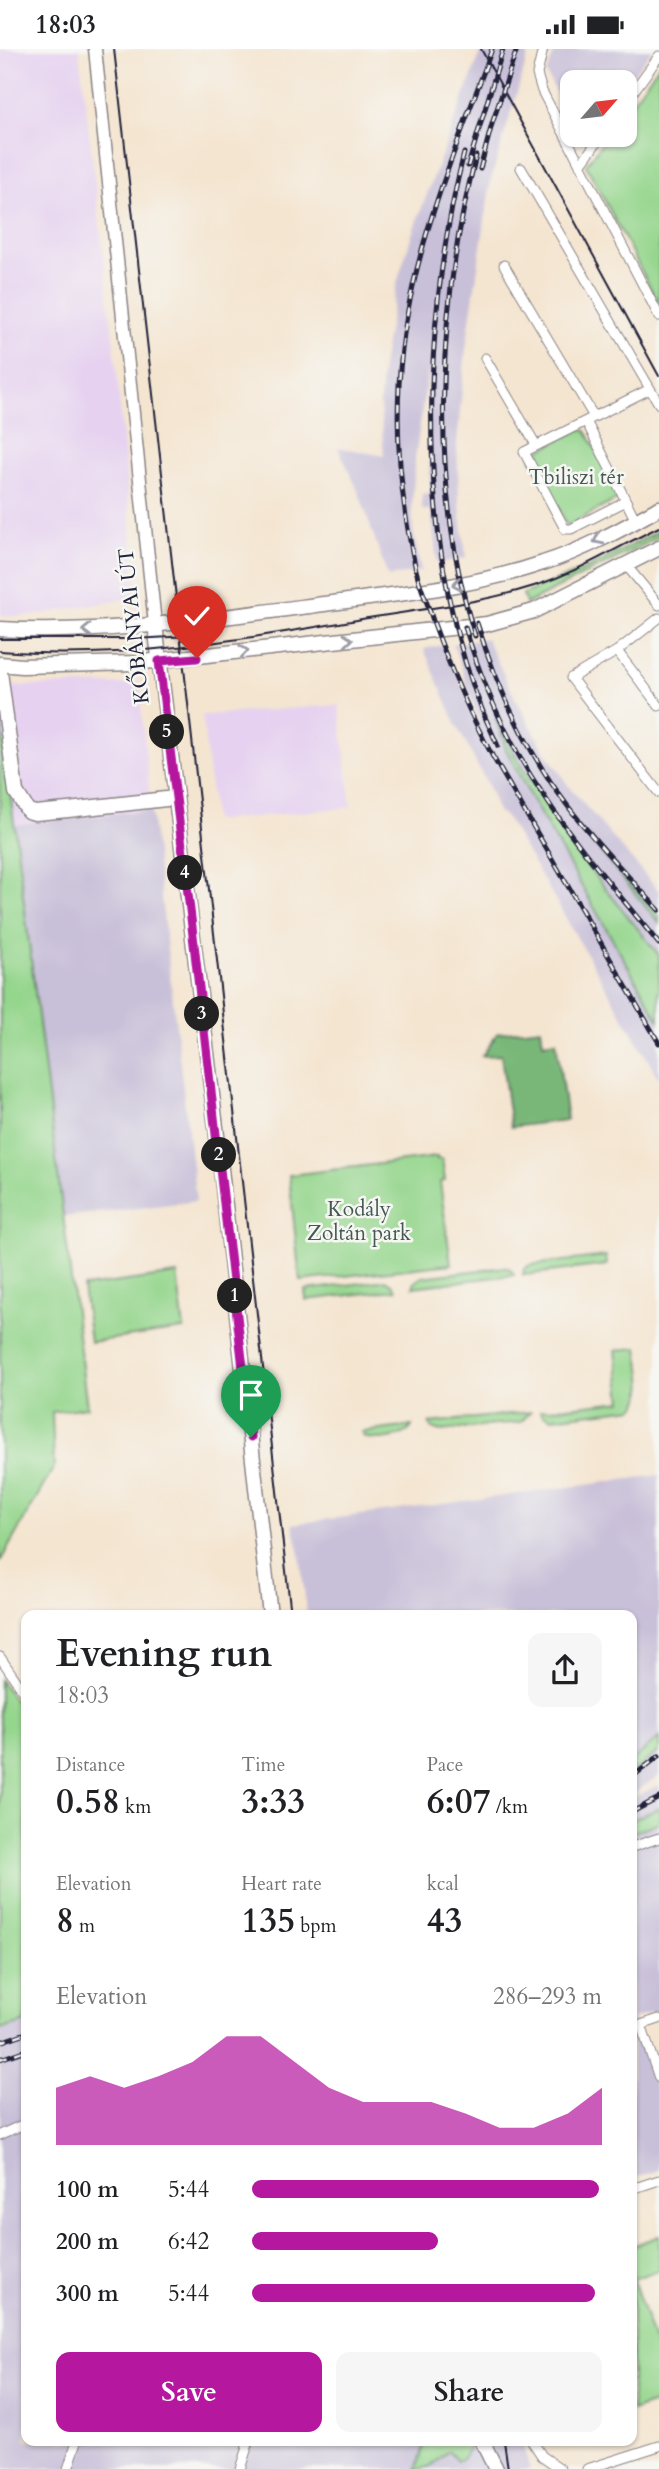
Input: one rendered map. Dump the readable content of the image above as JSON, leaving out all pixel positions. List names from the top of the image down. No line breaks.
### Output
{"streets":{"main road":["KŐBÁNYAI ÚT"]},"parks":["Tbiliszi tér","Kodály Zoltán park"],"north":"top right","page":{"status":"18:03","pins":["5","4","3","2","1"],"heading":["Evening run","18:03"],"stats":[["Distance","0.58 km"],["Time","3:33"],["Pace","6:07 /km"],["Elevation","8 m"],["Heart rate","135 bpm"],["kcal","43"]],"chart":["Elevation","286–293 m"],"list":[{"name":"100 m","note":"5:44"},{"name":"200 m","note":"6:42"},{"name":"300 m","note":"5:44"}],"buttons":["Save","Share"]}}
